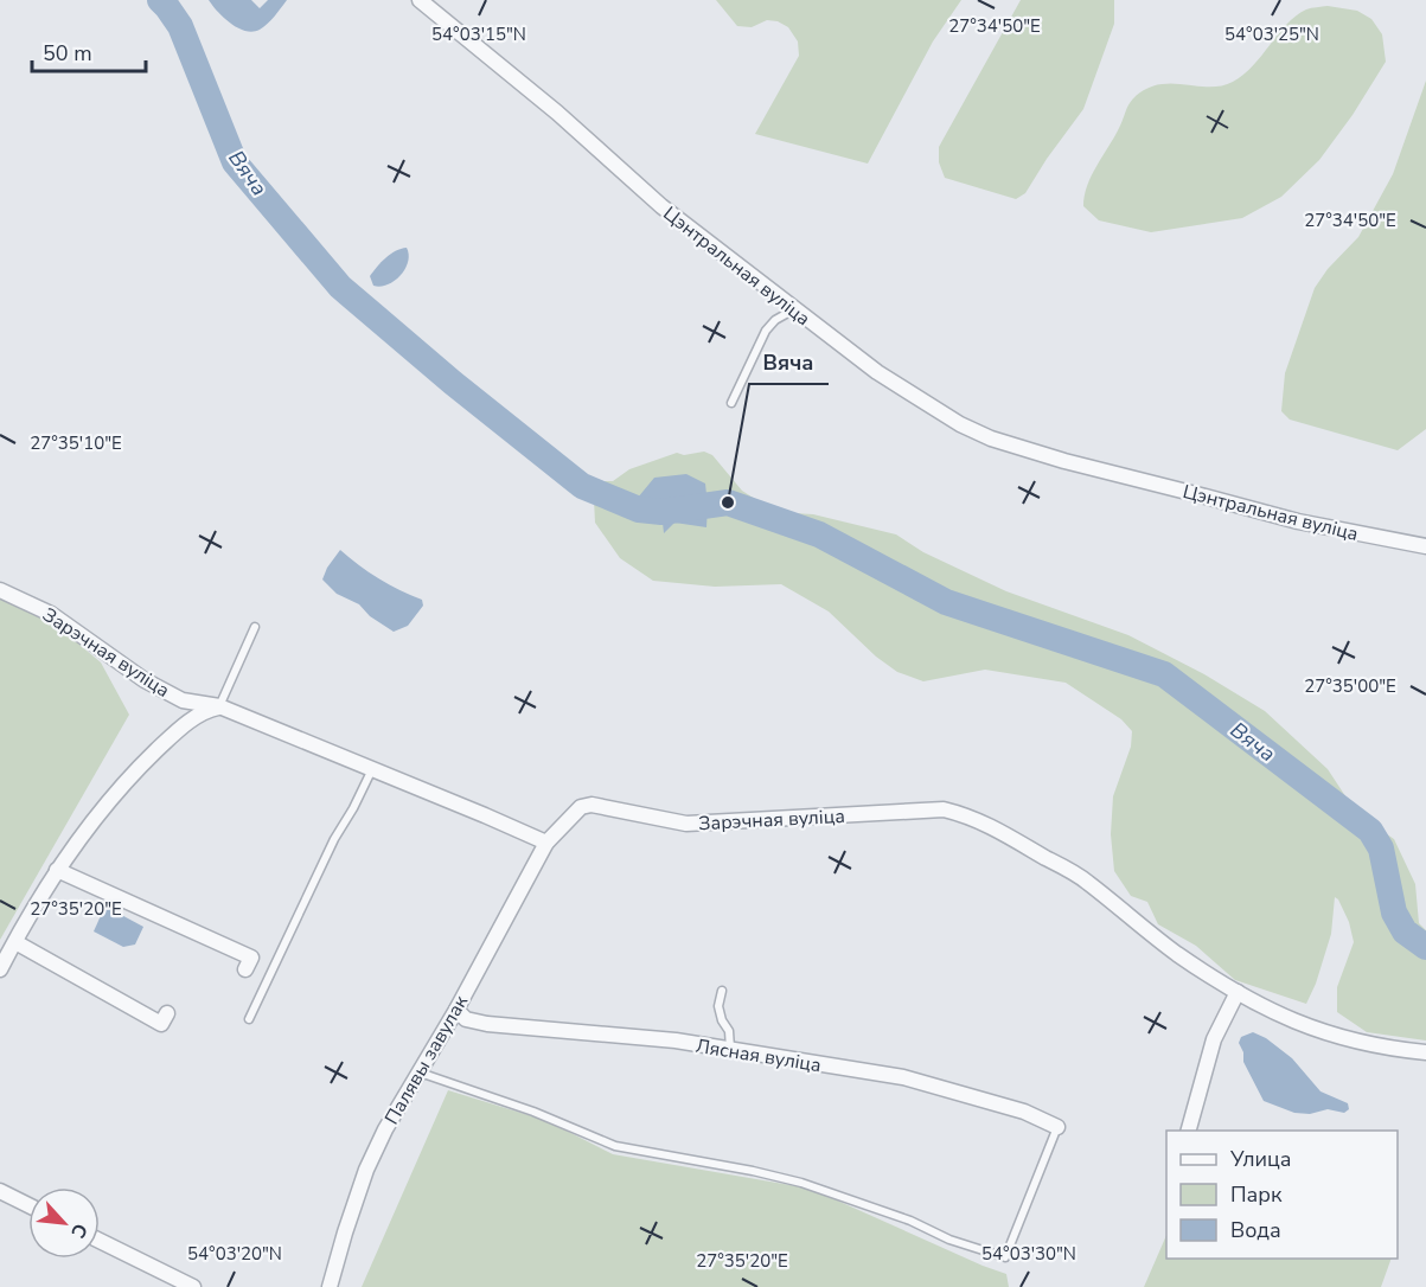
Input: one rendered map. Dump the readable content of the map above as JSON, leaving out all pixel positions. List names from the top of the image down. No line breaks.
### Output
{"streets":{"street":["Цэнтральная вуліца","Зарэчная вуліца","Лясная вуліца","Палявы завулак"]},"crossings":[["Зарэчная вуліца","Палявы завулак"],["Лясная вуліца","Палявы завулак"]],"water":["Вяча"],"places":["Вяча"],"legend":["Улица","Парк","Вода"],"scale_bar":"50 m","north":"bottom right","coordinates":["27°34'50\"E","54°03'15\"N","54°03'25\"N","27°35'10\"E","27°35'00\"E","27°35'20\"E","54°03'20\"N","54°03'30\"N"]}
